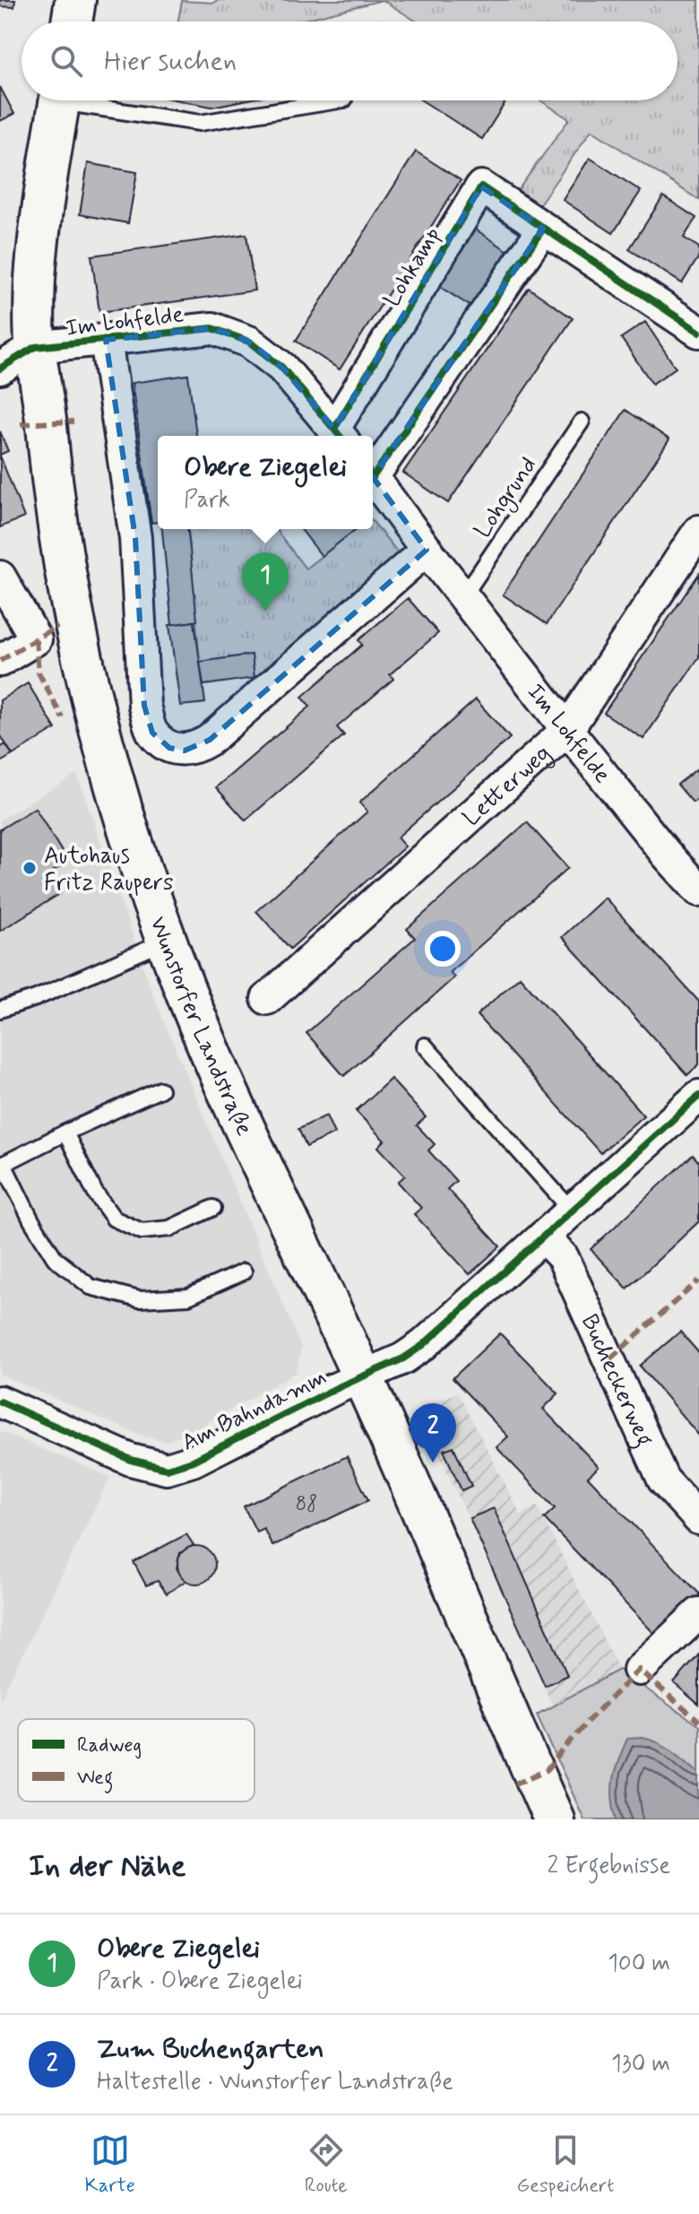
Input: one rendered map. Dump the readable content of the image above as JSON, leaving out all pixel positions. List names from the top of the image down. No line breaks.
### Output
{"streets":{"main road":["Wunstorfer Landstraße"],"street":["Lohkamp","Im Lohfelde","Letterweg","Bucheckerweg","Am Bahndamm"],"lane":["Lohgrund"]},"crossings":[["Lohkamp","Im Lohfelde"],["Im Lohfelde","Lohgrund"],["Im Lohfelde","Letterweg"],["Im Lohfelde","Wunstorfer Landstraße"],["Wunstorfer Landstraße","Am Bahndamm"],["Bucheckerweg","Am Bahndamm"]],"places":["Autohaus Fritz Raupers"],"house_numbers":["88"],"legend":["Radweg","Weg"],"page":{"search":"Hier suchen","popup":["Obere Ziegelei","Park"],"pins":["1","2"],"heading":["In der Nähe","2 Ergebnisse"],"list":[{"mark":"1","name":"Obere Ziegelei","note":"Park · Obere Ziegelei","value":"100 m"},{"mark":"2","name":"Zum Buchengarten","note":"Haltestelle · Wunstorfer Landstraße","value":"130 m"}],"nav":["Karte","Route","Gespeichert"]}}
